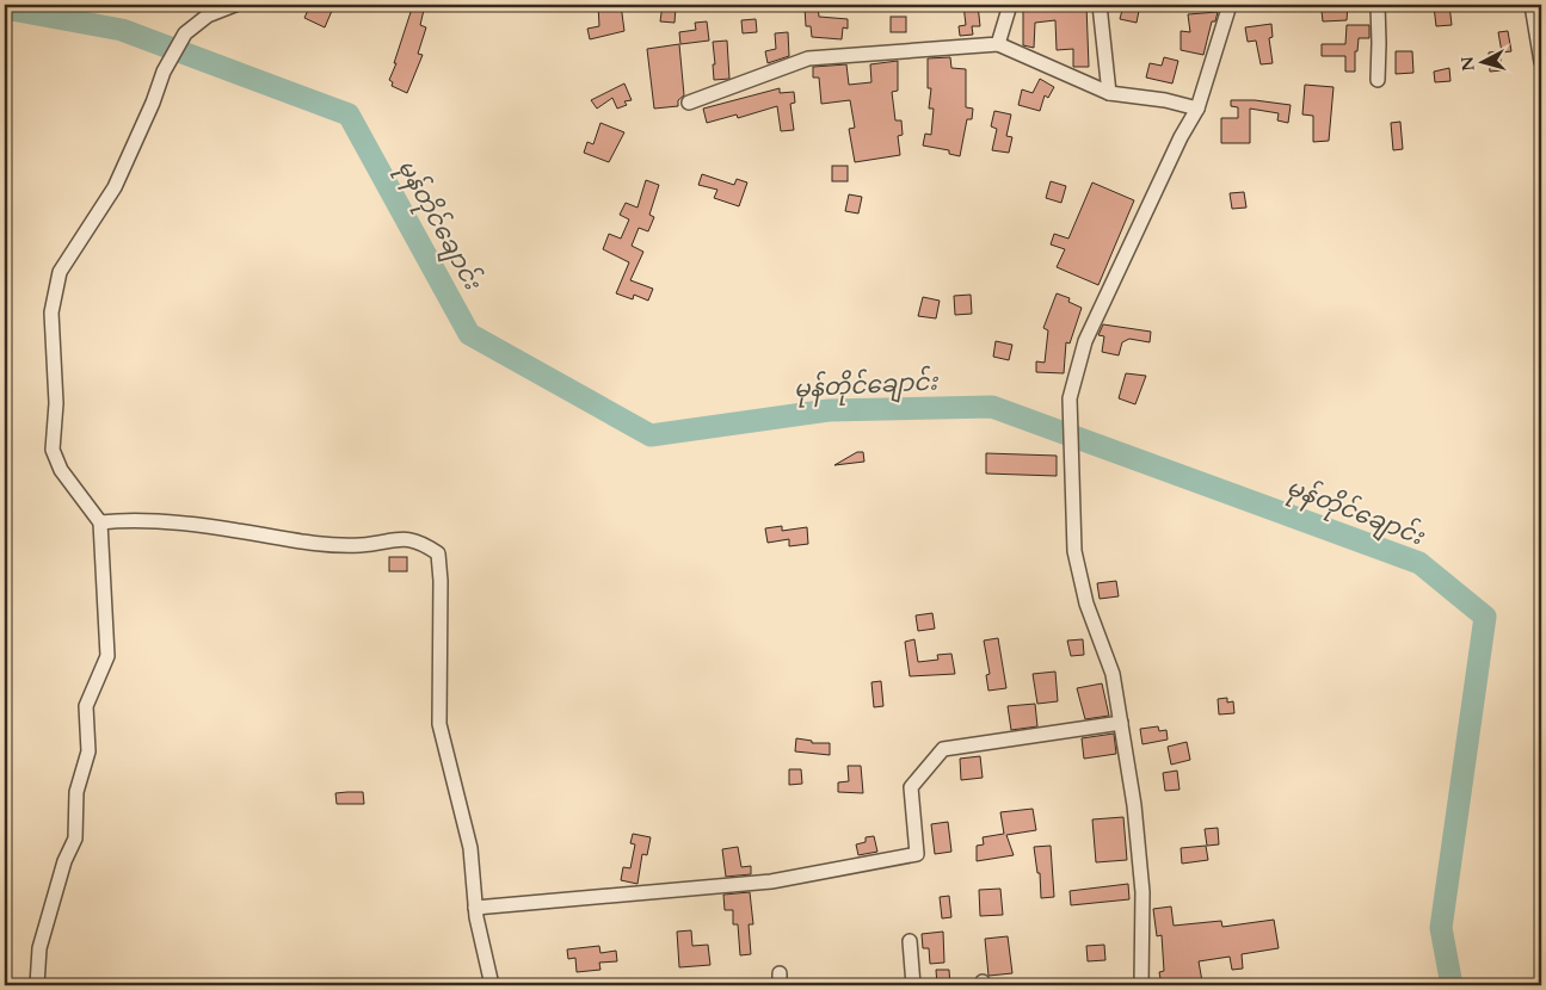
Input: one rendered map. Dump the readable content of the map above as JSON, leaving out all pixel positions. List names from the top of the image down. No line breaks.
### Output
{"water":["မုန်တိုင်ချောင်း"],"north":"left"}
